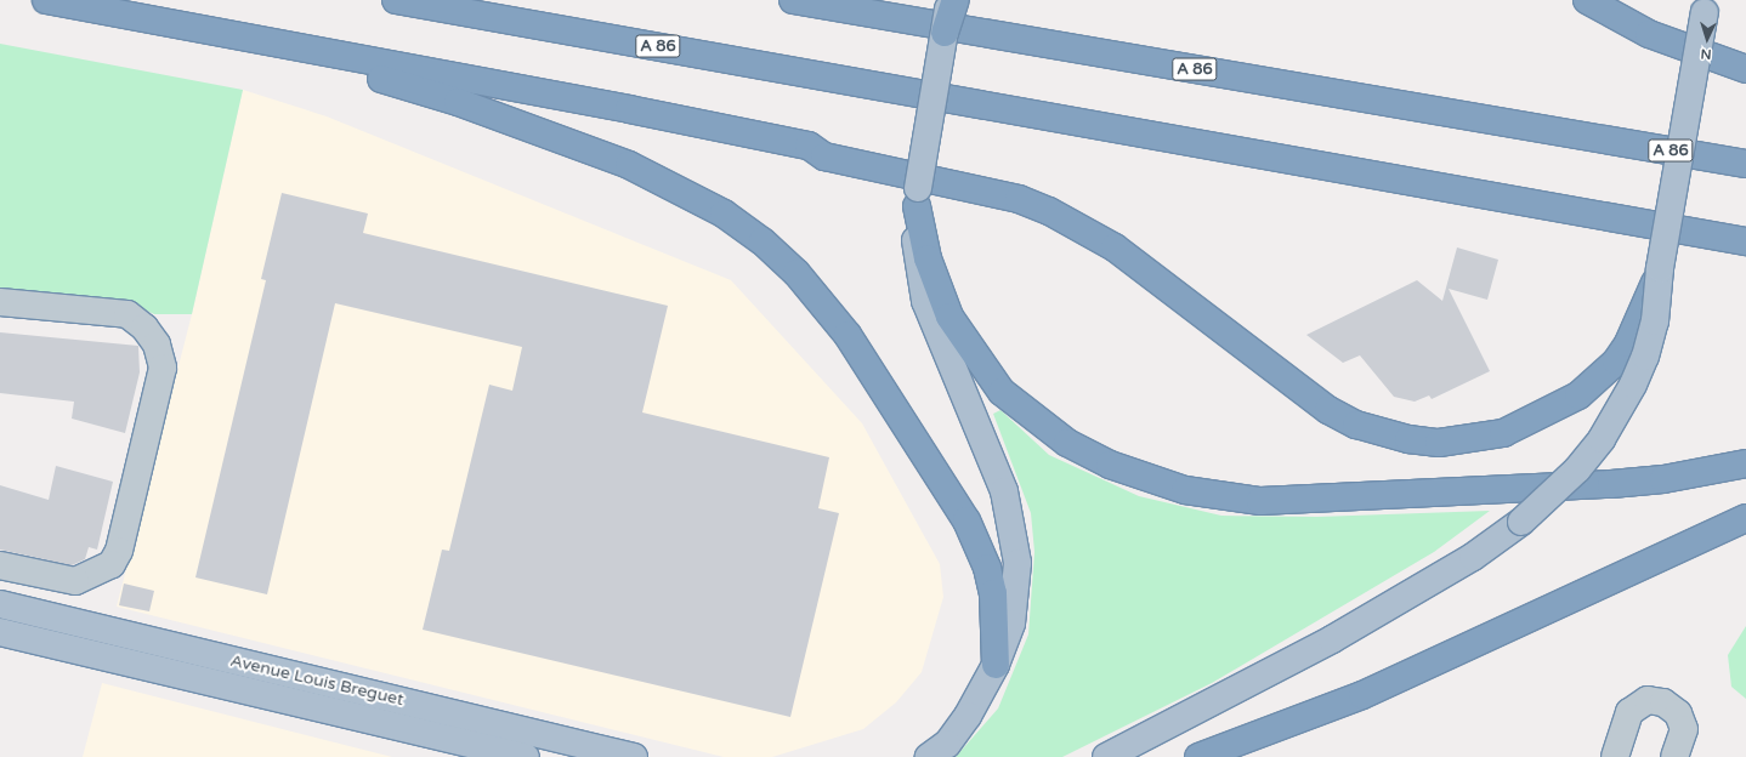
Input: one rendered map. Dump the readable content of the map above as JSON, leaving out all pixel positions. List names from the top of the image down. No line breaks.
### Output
{"streets":{"highway":["A 86"],"main road":["Avenue Louis Breguet"]},"north":"bottom"}
